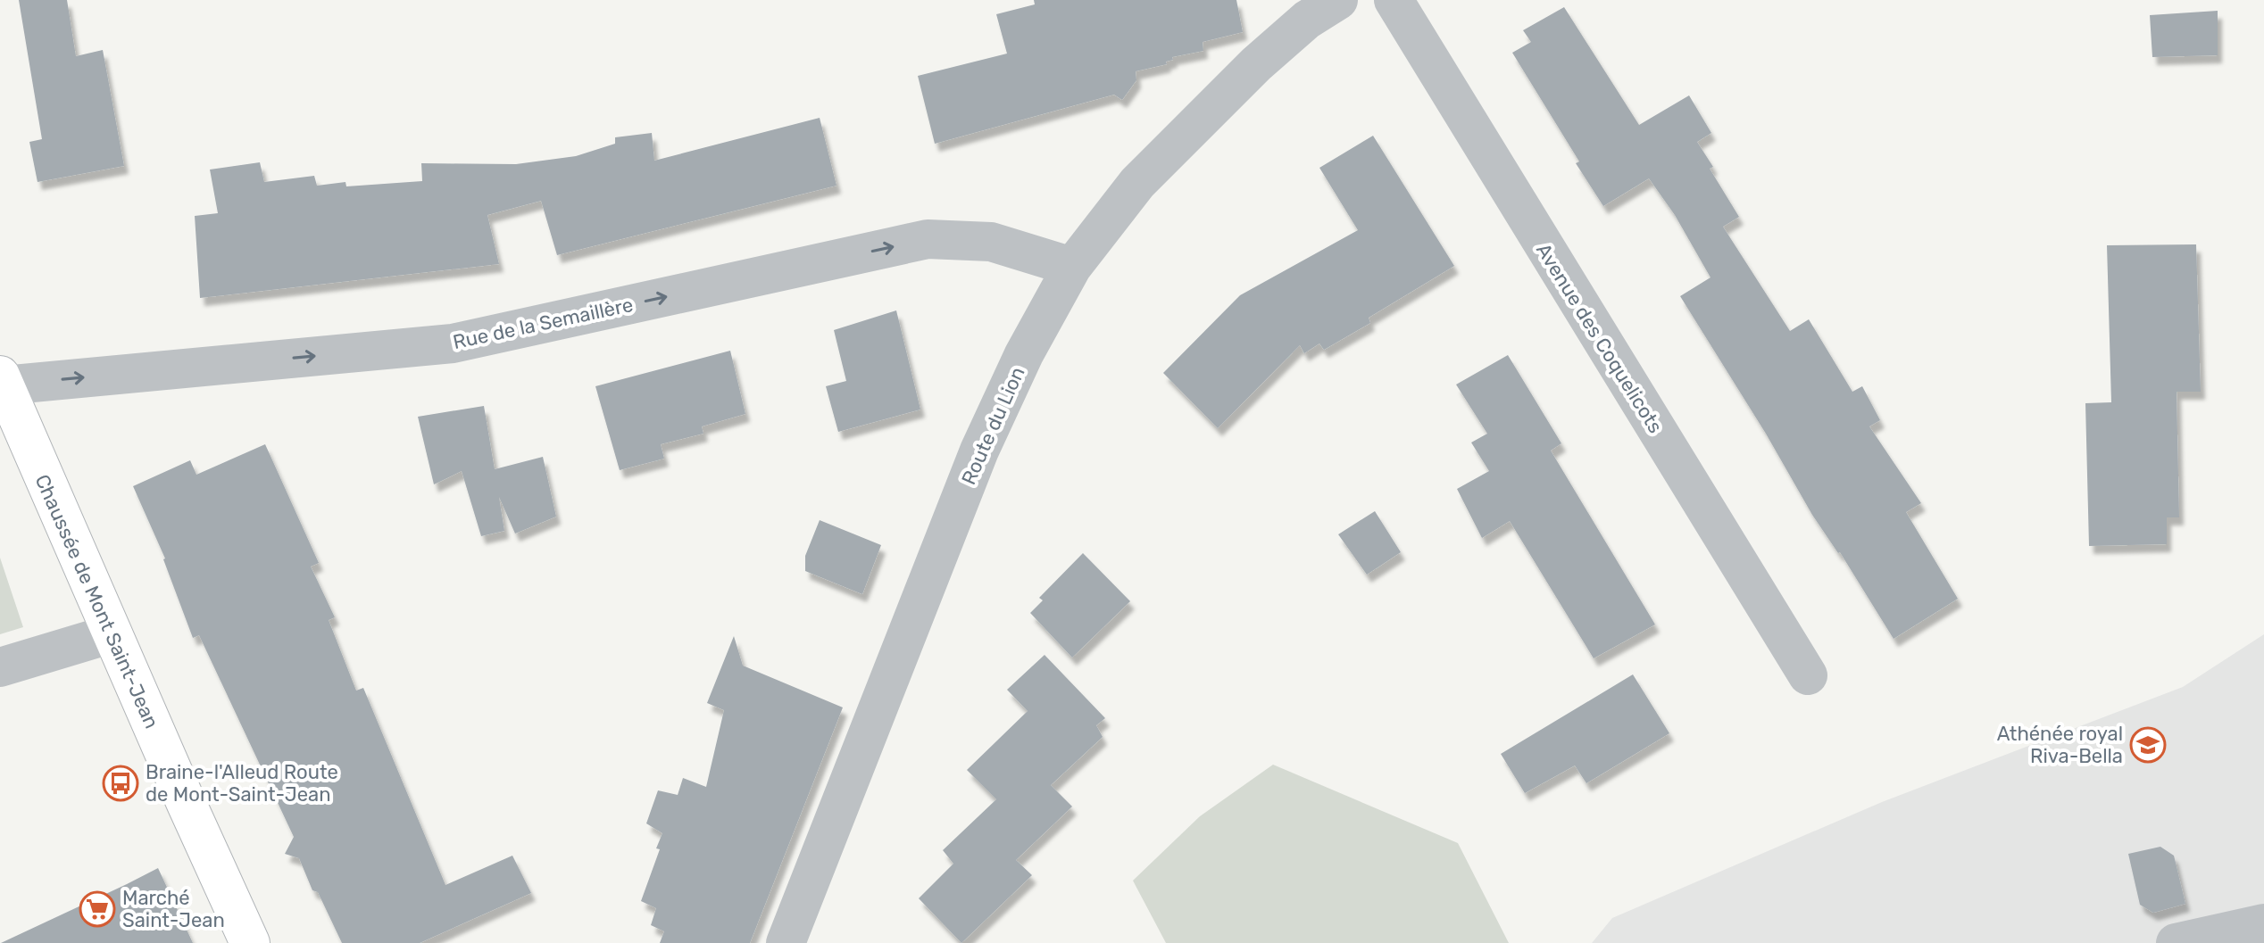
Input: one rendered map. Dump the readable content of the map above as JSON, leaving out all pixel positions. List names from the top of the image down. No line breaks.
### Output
{"streets":{"main road":["Chaussée de Mont Saint-Jean"],"street":["Rue de la Semaillère","Avenue des Coquelicots","Route du Lion"]},"crossings":[["Rue de la Semaillère","Route du Lion"],["Rue de la Semaillère","Chaussée de Mont Saint-Jean"]],"one_way":["Rue de la Semaillère"],"places":{"school or university":["Athénée royal Riva-Bella"],"bus stop":["Braine-l'Alleud Route de Mont-Saint-Jean"],"supermarket":["Marché Saint-Jean"]}}
